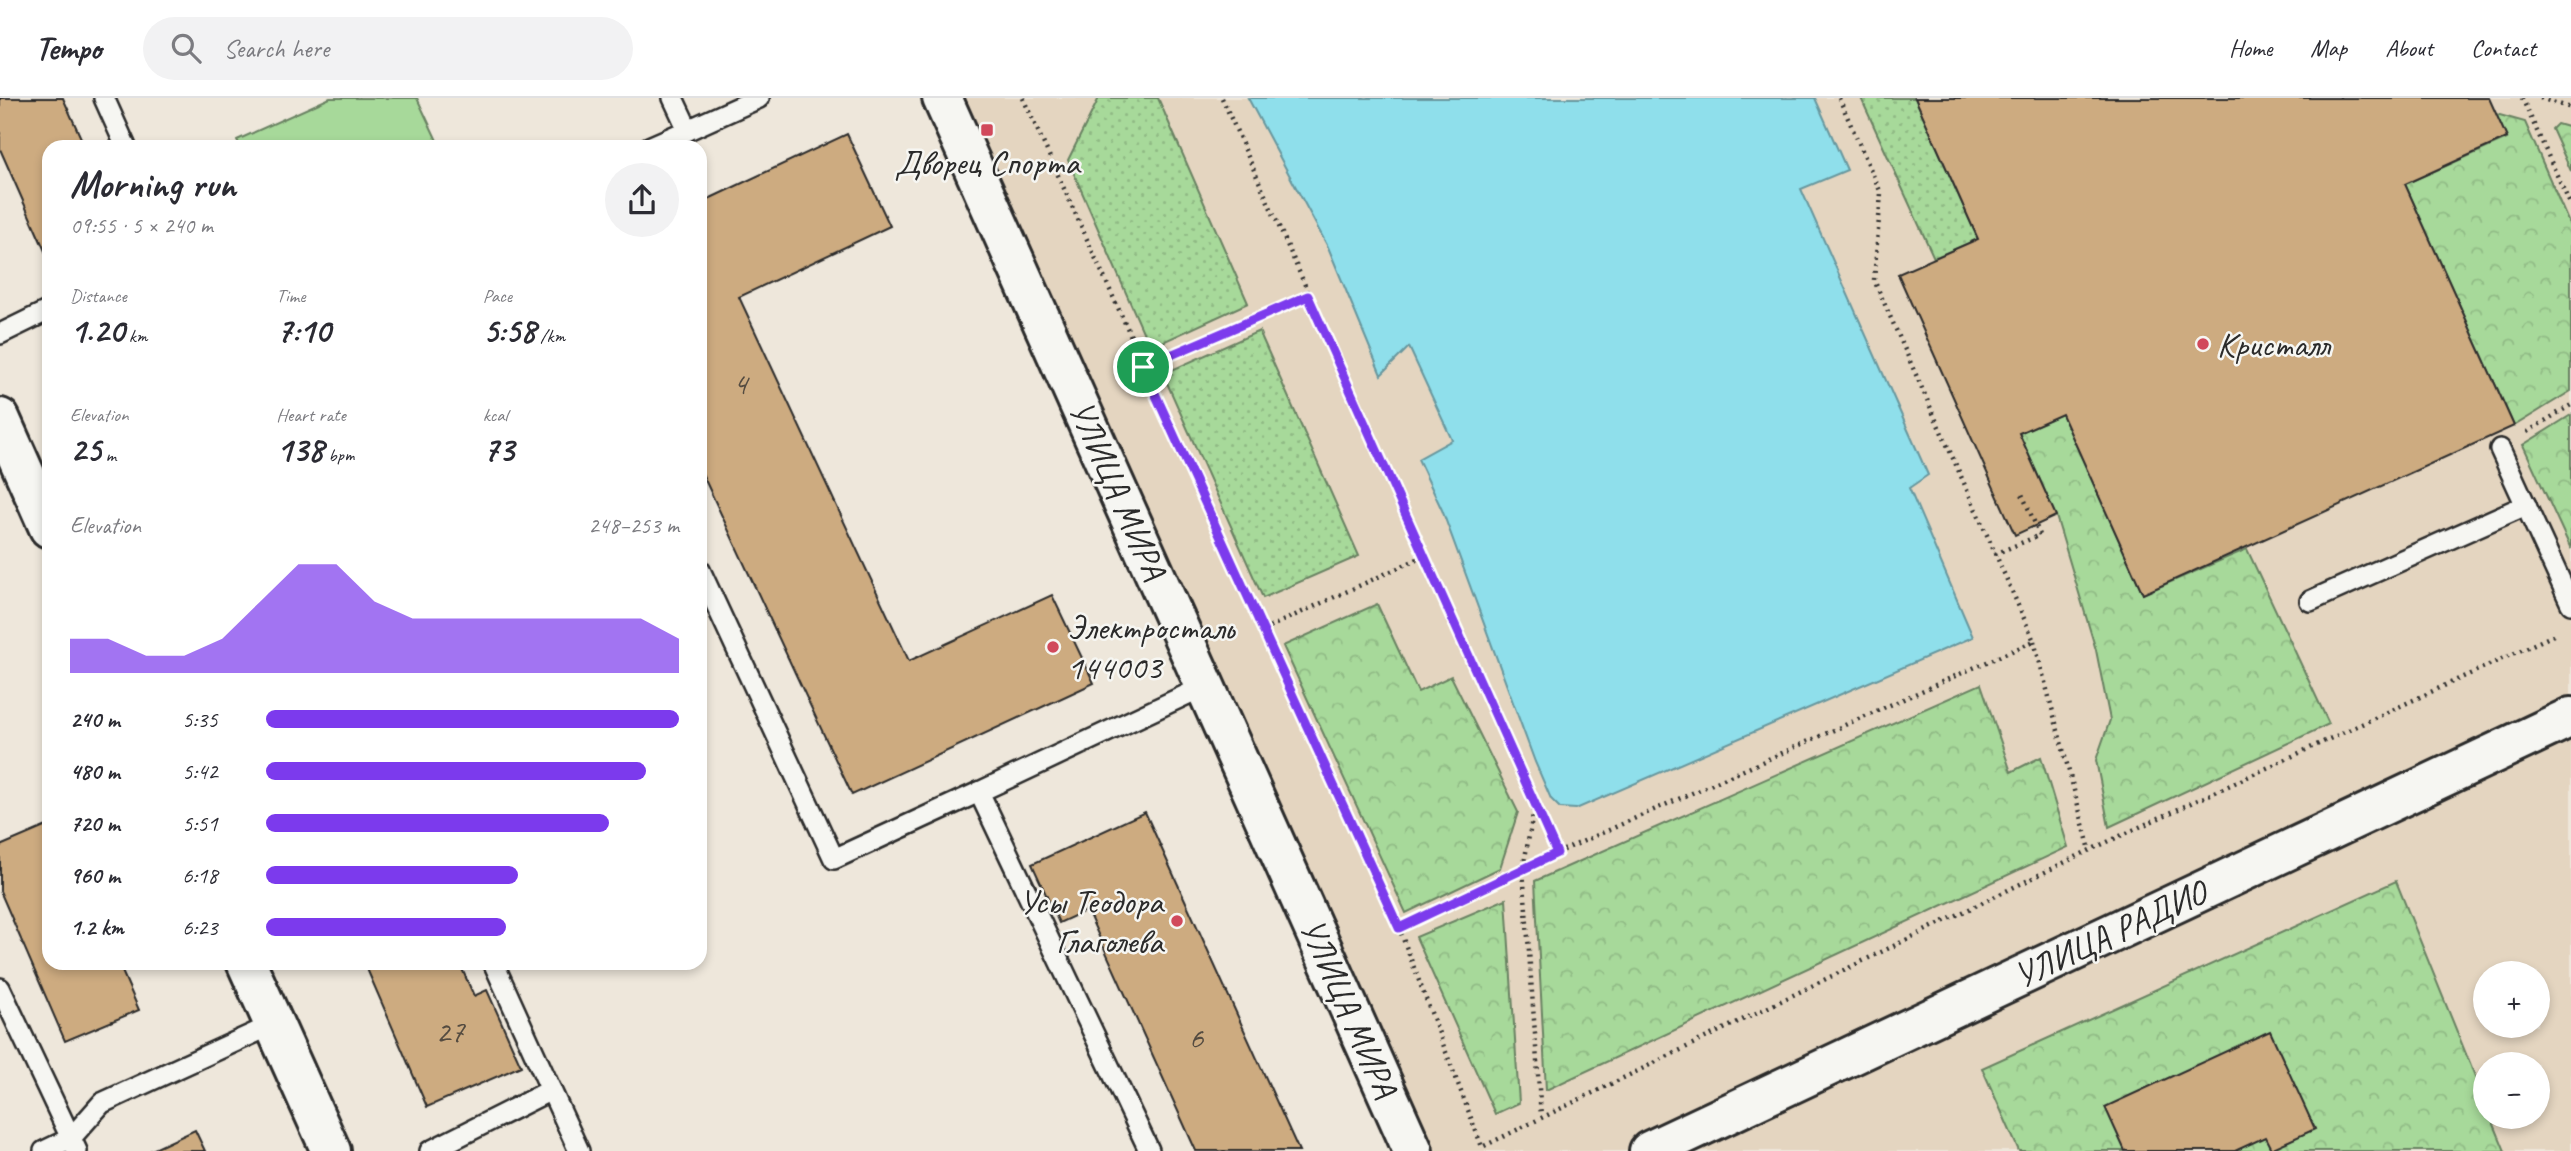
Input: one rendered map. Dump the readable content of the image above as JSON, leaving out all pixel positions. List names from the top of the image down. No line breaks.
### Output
{"streets":{"main road":["УЛИЦА МИРА","УЛИЦА РАДИО"]},"places":{"transit":["Дворец Спорта"],"other":["Кристалл","Электросталь 144003","Усы Теодора Глаголева"]},"house_numbers":["4","27","6"],"page":{"header":"Tempo","search":"Search here","nav":["Home","Map","About","Contact"],"heading":["Morning run","09:55 · 5 × 240 m"],"stats":[["Distance","1.20 km"],["Time","7:10"],["Pace","5:58 /km"],["Elevation","25 m"],["Heart rate","138 bpm"],["kcal","73"]],"chart":["Elevation","248–253 m"],"list":[{"name":"240 m","note":"5:35"},{"name":"480 m","note":"5:42"},{"name":"720 m","note":"5:51"},{"name":"960 m","note":"6:18"},{"name":"1.2 km","note":"6:23"}],"map_buttons":["+","−"]}}
